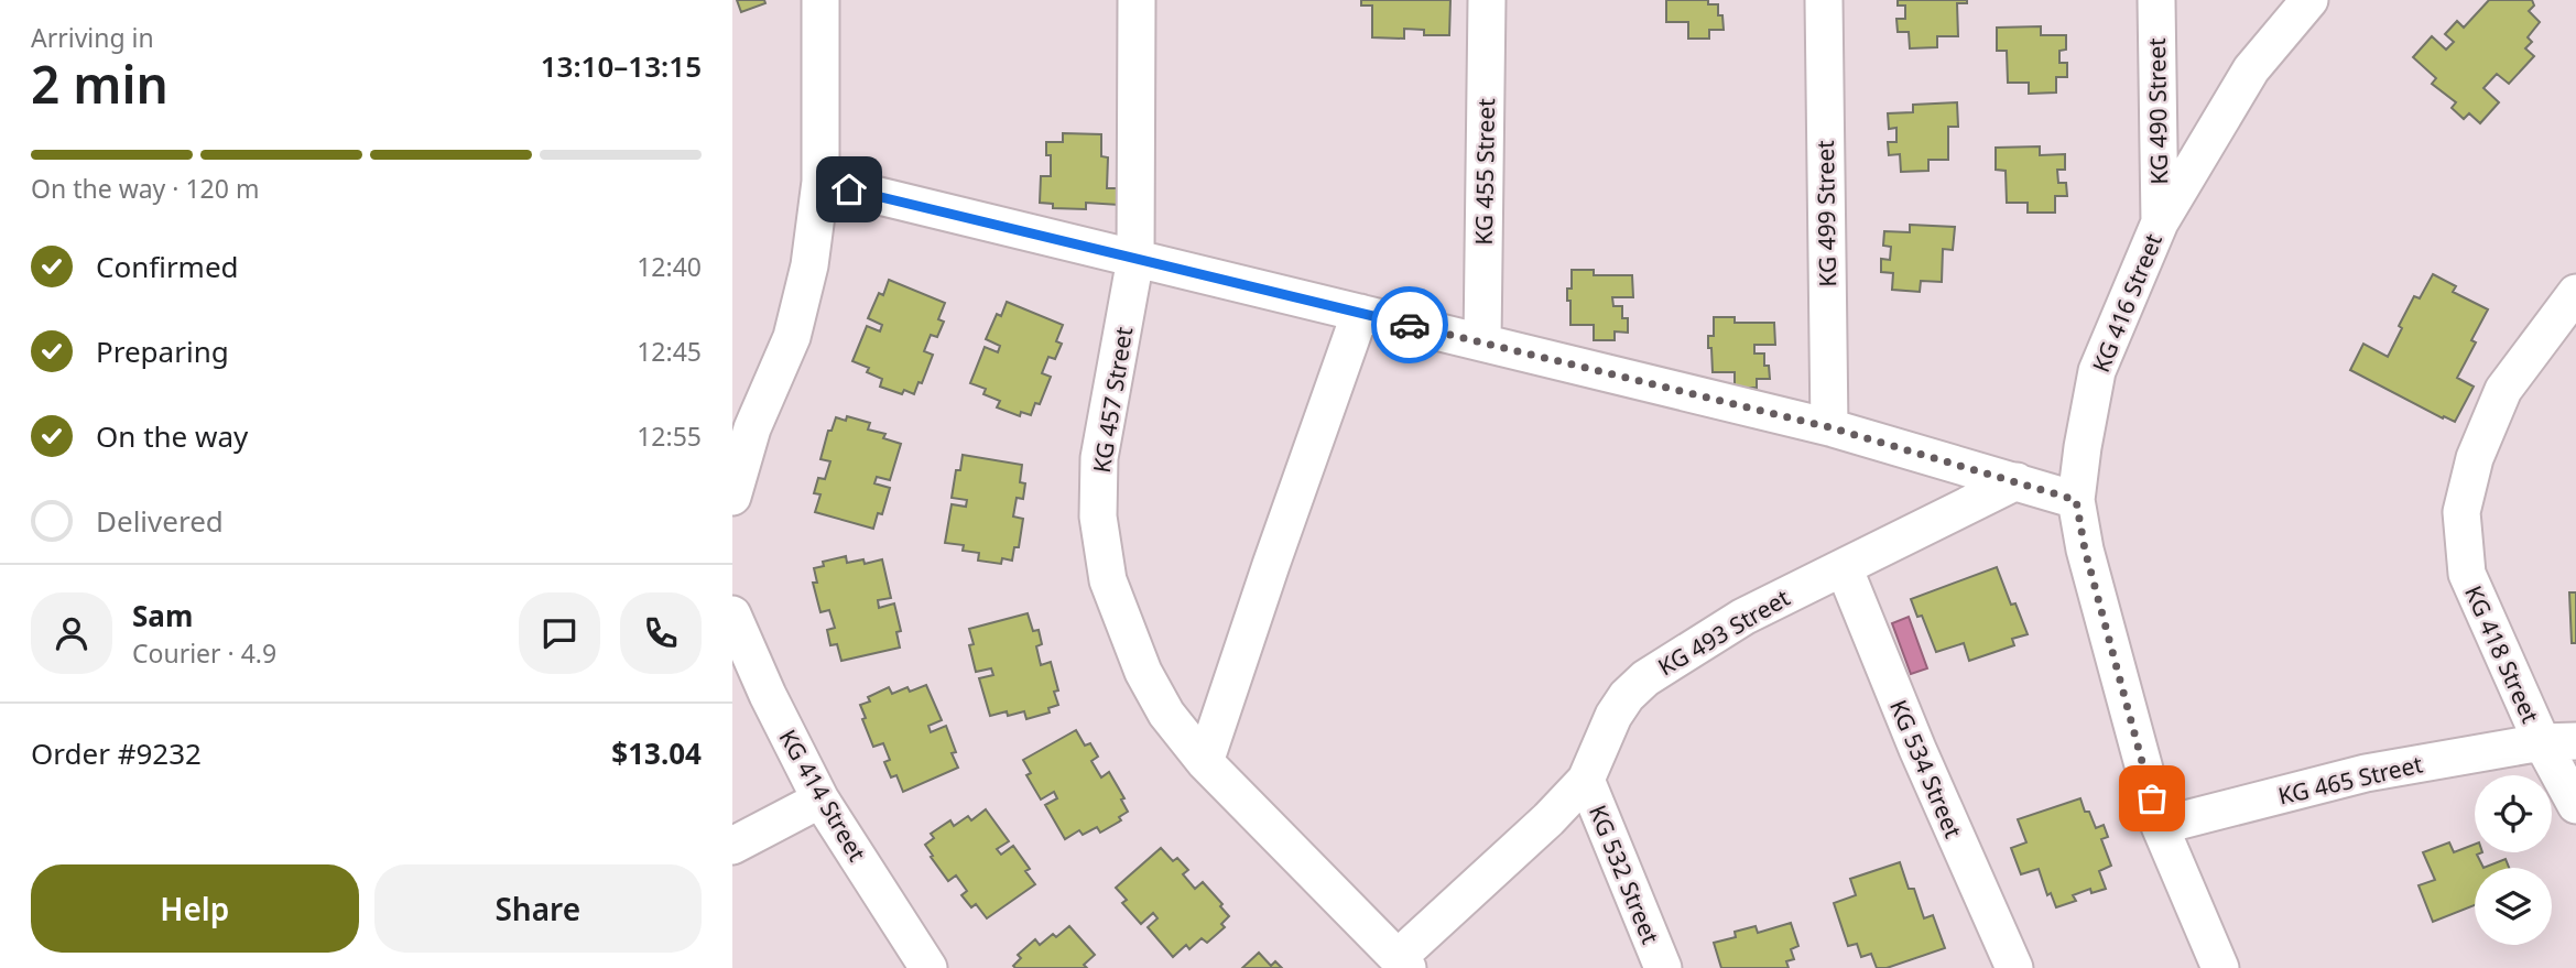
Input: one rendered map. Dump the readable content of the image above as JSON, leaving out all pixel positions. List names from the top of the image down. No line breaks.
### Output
{"streets":{"street":["KG 490 Street","KG 455 Street","KG 499 Street","KG 416 Street","KG 457 Street","KG 493 Street","KG 418 Street","KG 534 Street","KG 465 Street","KG 414 Street","KG 532 Street"]},"crossings":[["KG 490 Street","KG 416 Street"],["KG 416 Street","KG 465 Street"],["KG 457 Street","KG 493 Street"],["KG 493 Street","KG 534 Street"],["KG 493 Street","KG 532 Street"],["KG 418 Street","KG 465 Street"]],"page":{"heading":["2 min","Arriving in","13:10–13:15"],"panel":["Sam","Courier · 4.9","Order #9232","$13.04"],"bar":"On the way · 120 m","list":[["Confirmed","12:40"],["Preparing","12:45"],["On the way","12:55"],"Delivered"],"buttons":["Help","Share"]}}
